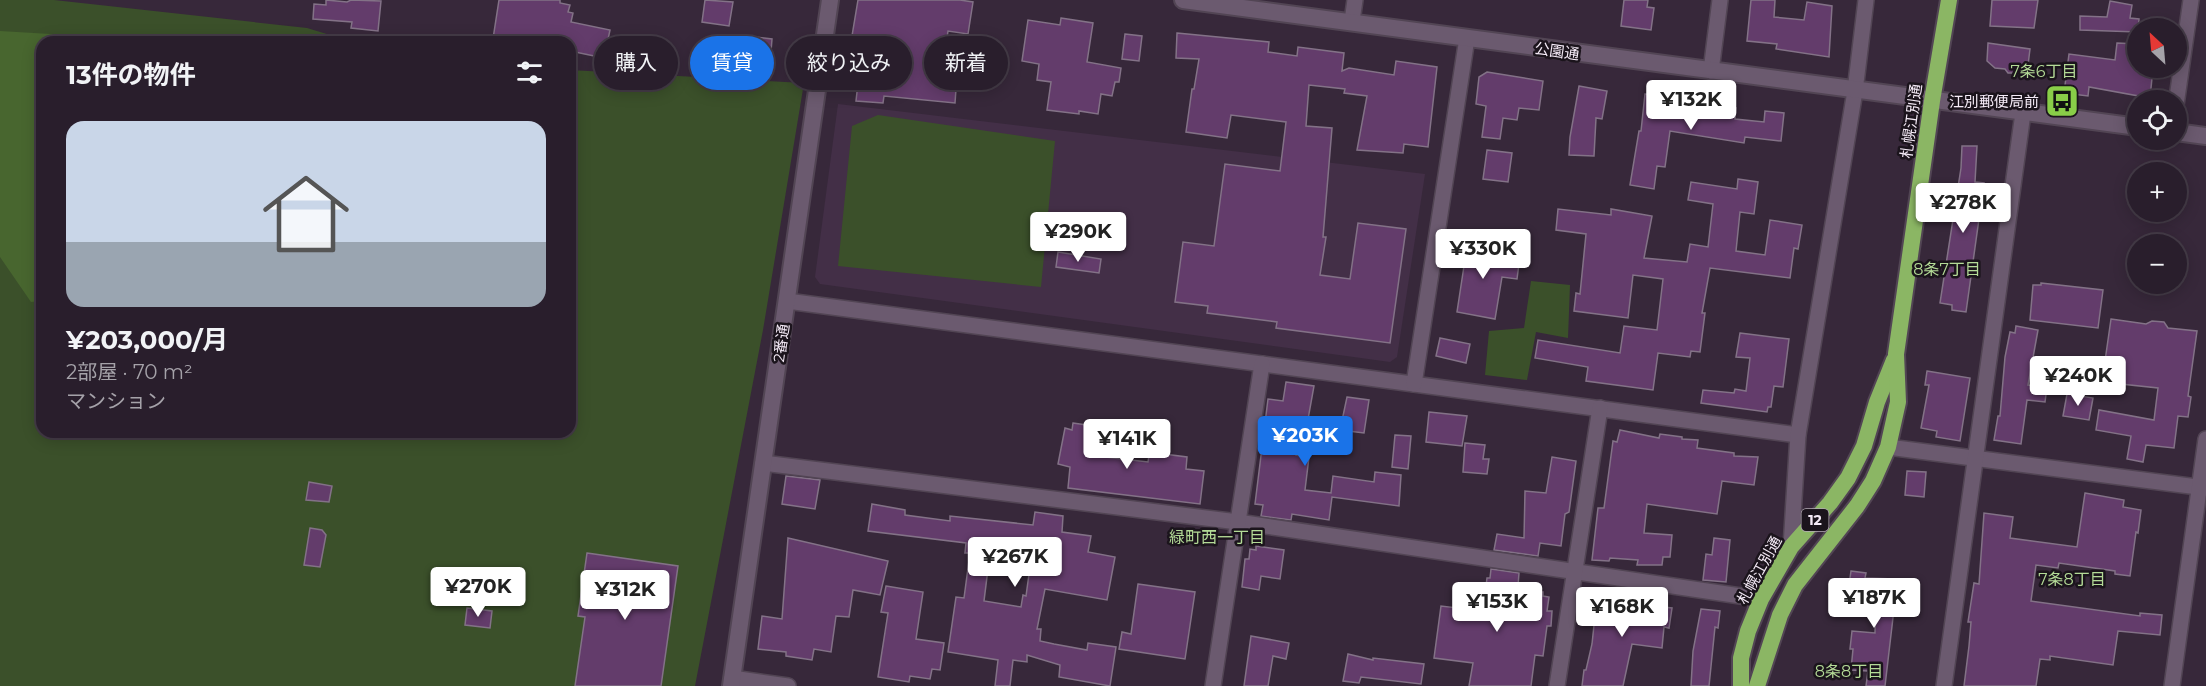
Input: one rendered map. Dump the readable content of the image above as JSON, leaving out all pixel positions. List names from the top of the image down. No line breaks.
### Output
{"streets":{"highway":["札幌江別通","12"],"street":["公園通","2番通"]},"crossings":[["公園通","札幌江別通"]],"districts":["7条6丁目","8条7丁目","緑町西一丁目","7条8丁目","8条8丁目"],"places":{"bus stop":["江別郵便局前"]},"north":"top left","page":{"map_buttons":["+","−"],"chip":["購入","賃貸","絞り込み","新着"],"heading":"13件の物件","price":["¥132K","¥278K","¥290K","¥330K","¥240K","¥203K","¥141K","¥267K","¥270K","¥312K","¥187K","¥153K","¥168K"],"list":[{"name":"¥203,000/月","note":"2部屋 · 70 m² · マンション"}]}}
